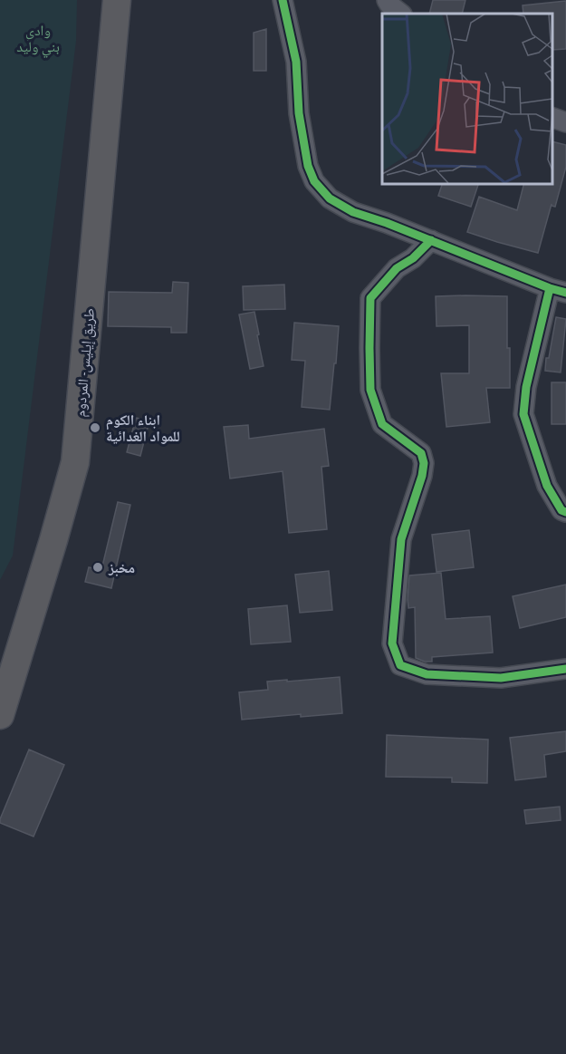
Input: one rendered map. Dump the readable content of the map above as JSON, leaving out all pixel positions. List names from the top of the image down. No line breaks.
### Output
{"streets":{"highway":["طريق إيليس- المردوم"]},"parks":["وادي بني وليد"],"places":["ابناء الكوم للمواد الغدائية","مخبز"]}
